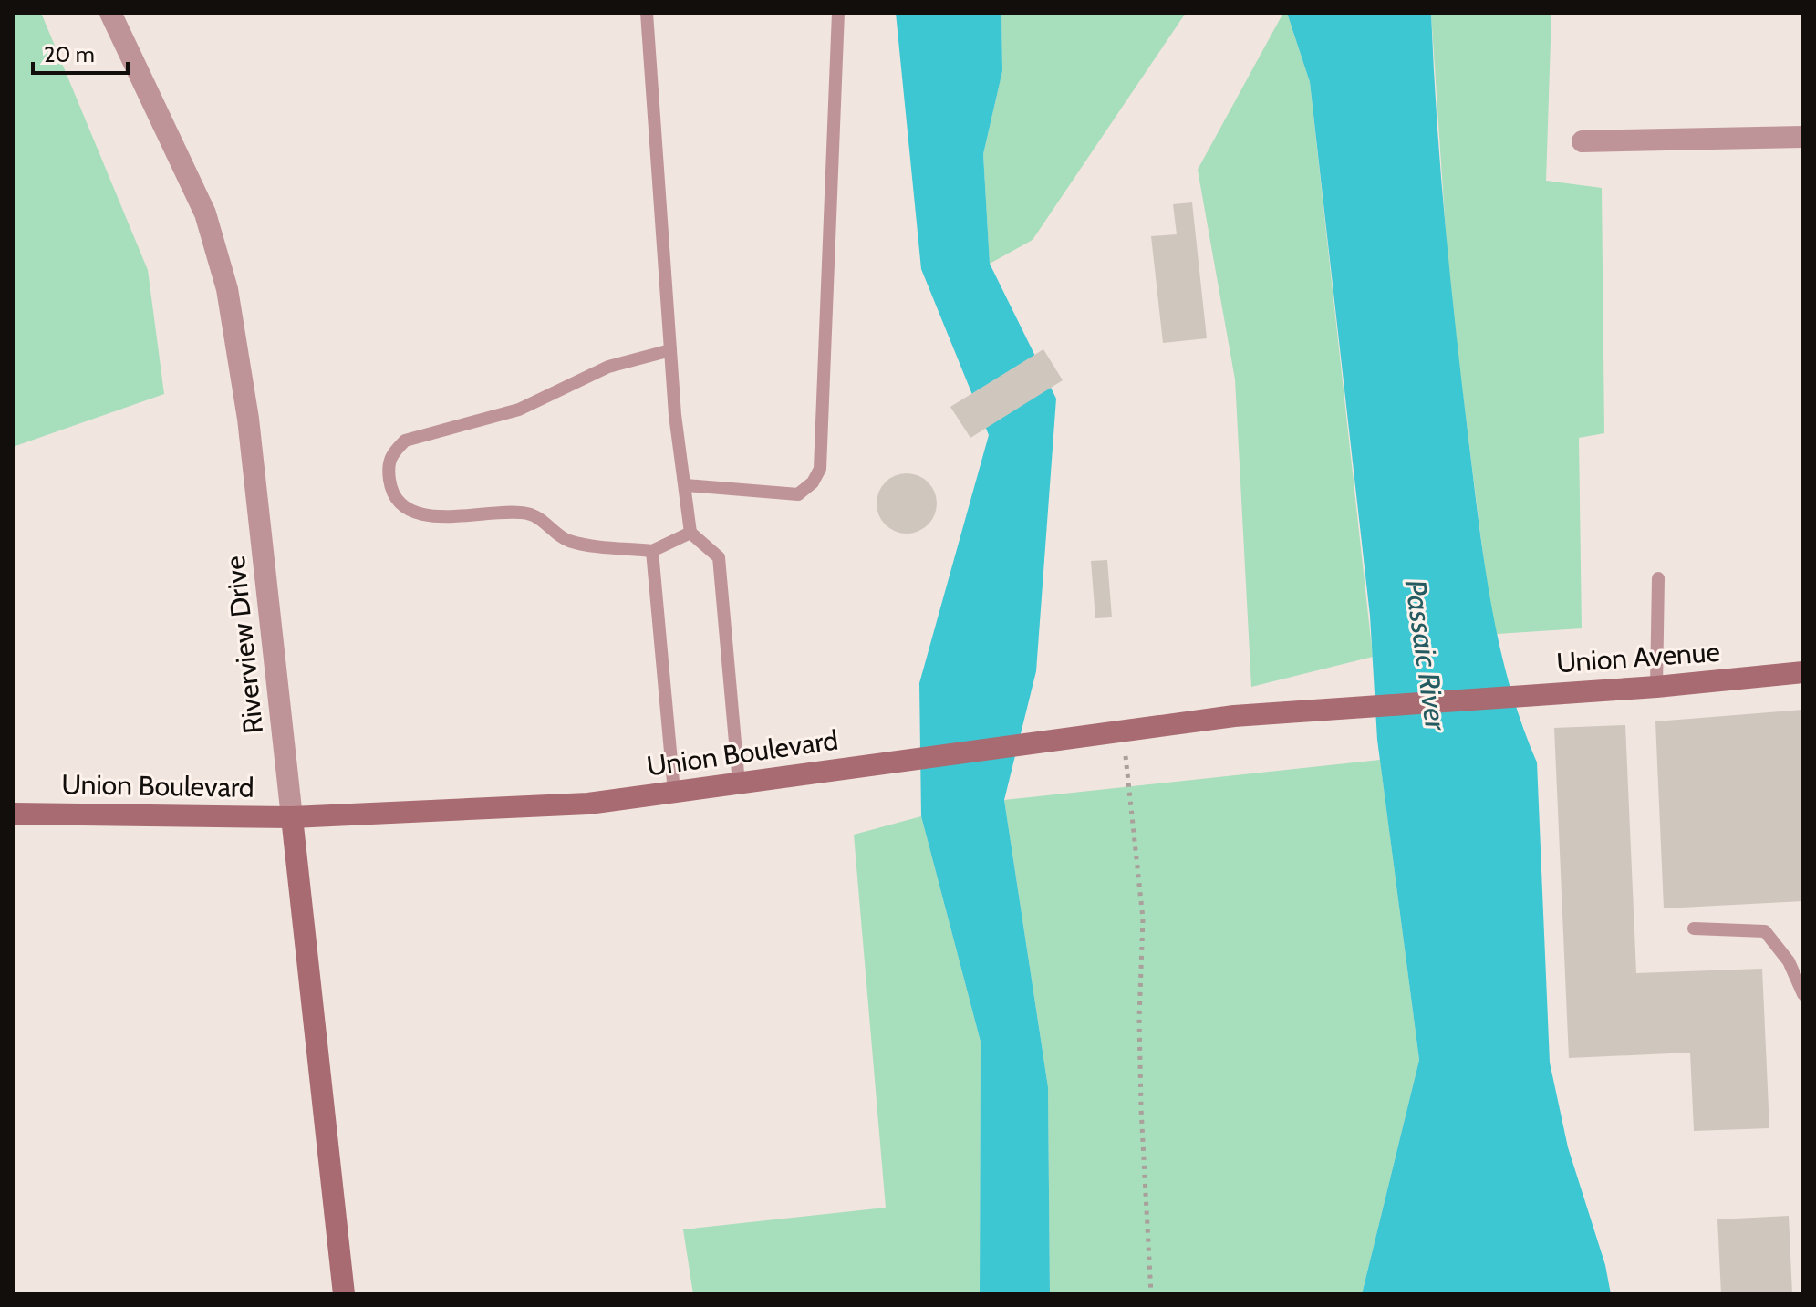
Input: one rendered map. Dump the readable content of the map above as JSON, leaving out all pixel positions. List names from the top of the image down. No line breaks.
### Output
{"streets":{"main road":["Riverview Drive","Union Avenue","Union Boulevard"]},"crossings":[["Riverview Drive","Union Boulevard"],["Union Avenue","Union Boulevard"]],"water":["Passaic River"],"scale_bar":"20 m"}
